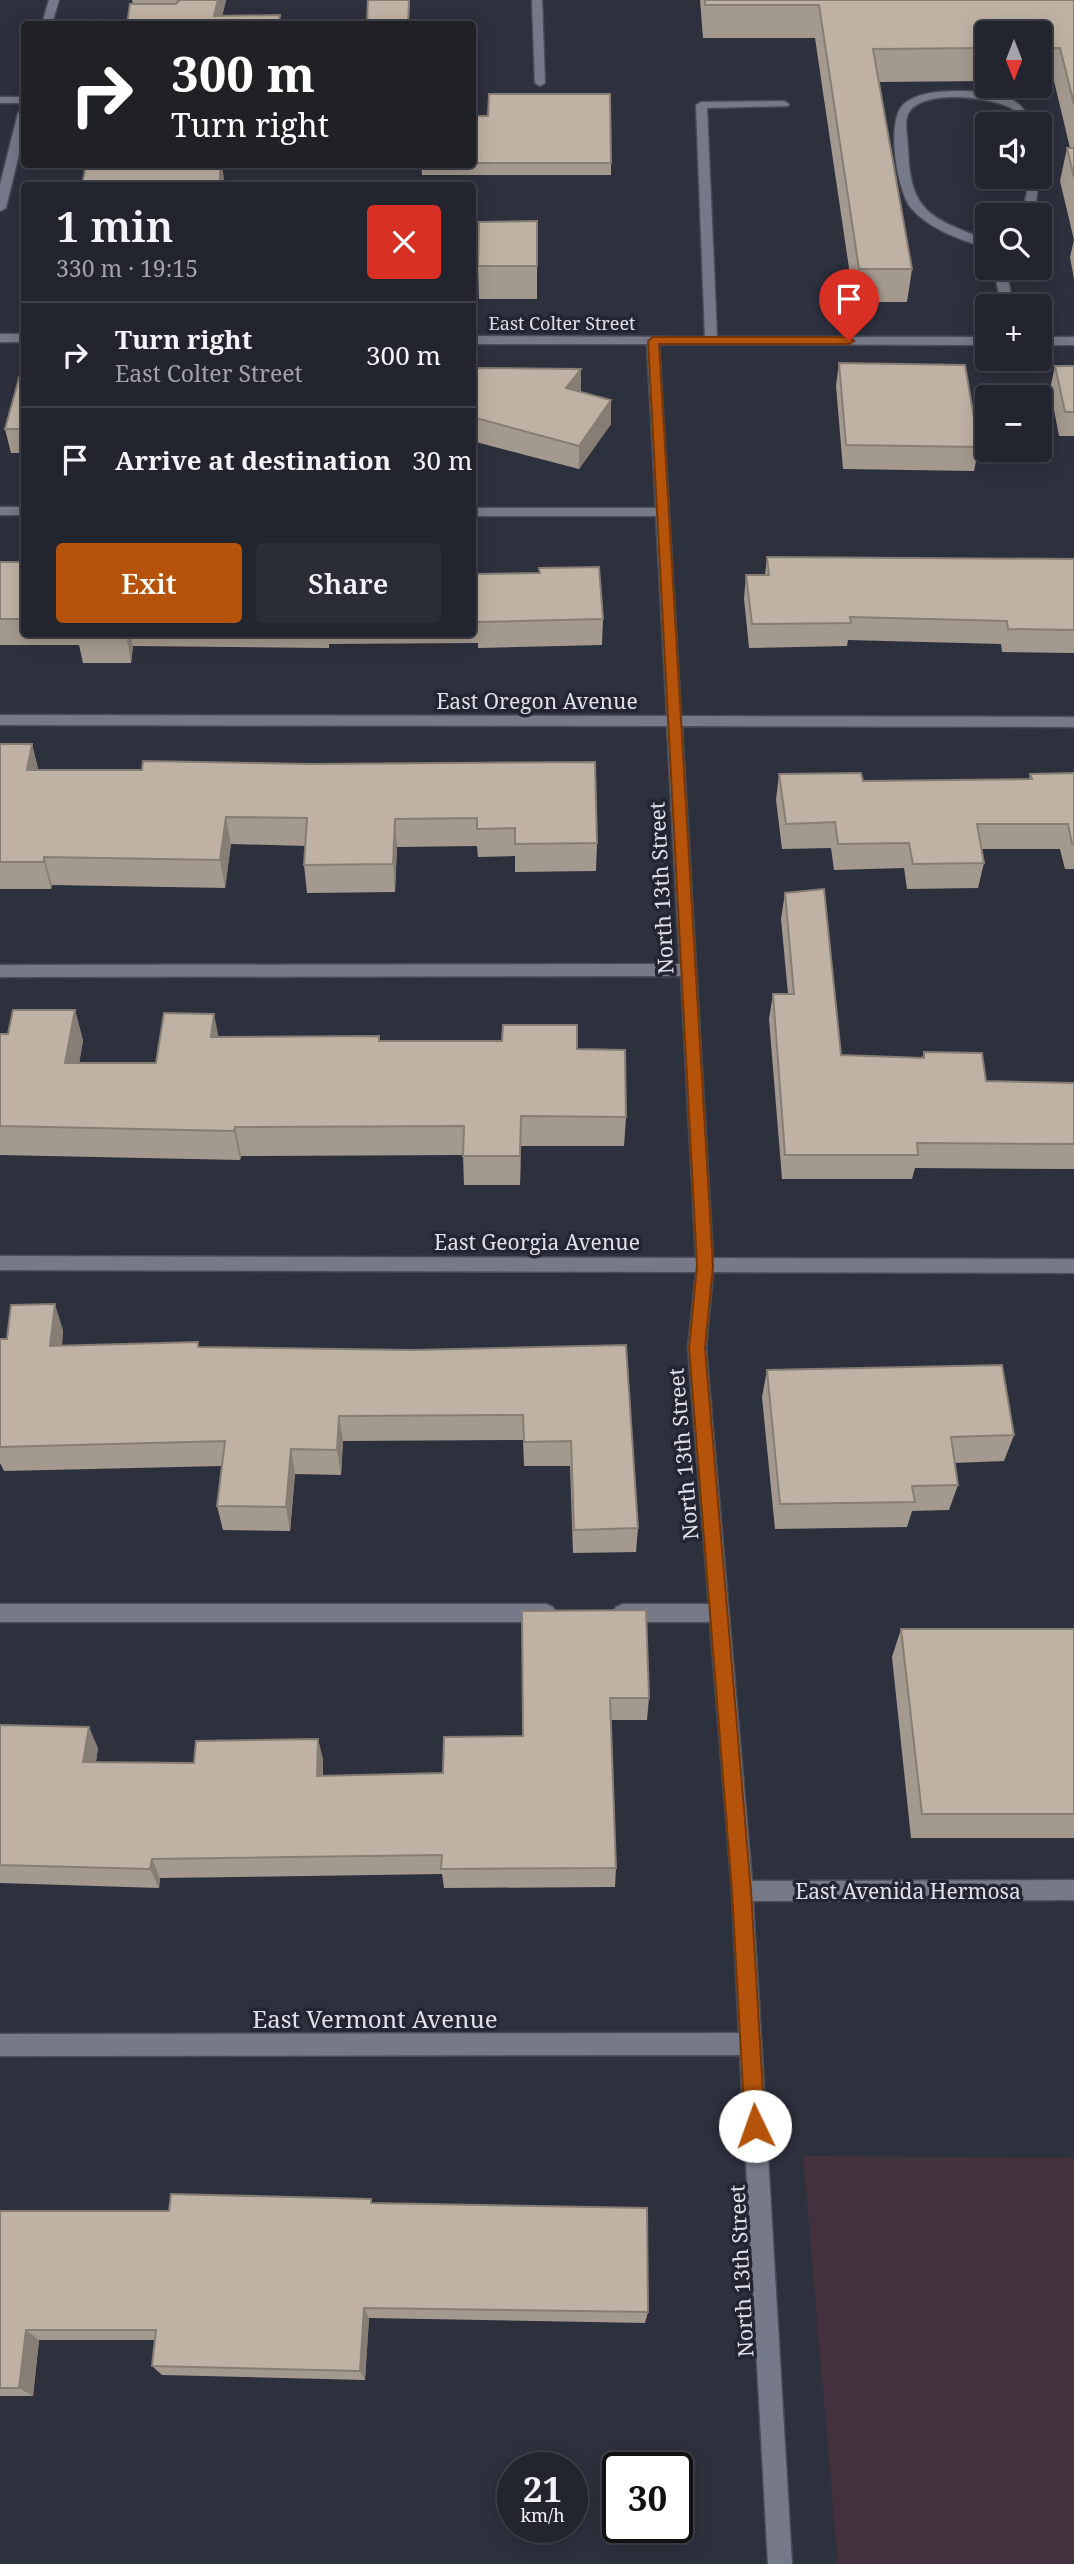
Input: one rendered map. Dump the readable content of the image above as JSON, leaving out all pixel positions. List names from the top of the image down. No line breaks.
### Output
{"streets":{"street":["East Colter Street","East Oregon Avenue","North 13th Street","East Georgia Avenue","East Avenida Hermosa","East Vermont Avenue"]},"crossings":[["East Colter Street","North 13th Street"],["East Oregon Avenue","North 13th Street"],["North 13th Street","East Georgia Avenue"],["North 13th Street","East Avenida Hermosa"],["North 13th Street","East Vermont Avenue"]],"north":"bottom","page":{"map_buttons":["+","−"],"turn":["300 m","Turn right"],"heading":["1 min","330 m · 19:15"],"list":[{"name":"Turn right","note":"East Colter Street","value":"300 m"},{"name":"Arrive at destination","value":"30 m"}],"buttons":["Exit","Share"],"speed":"21 km/h","limit":"30"}}
